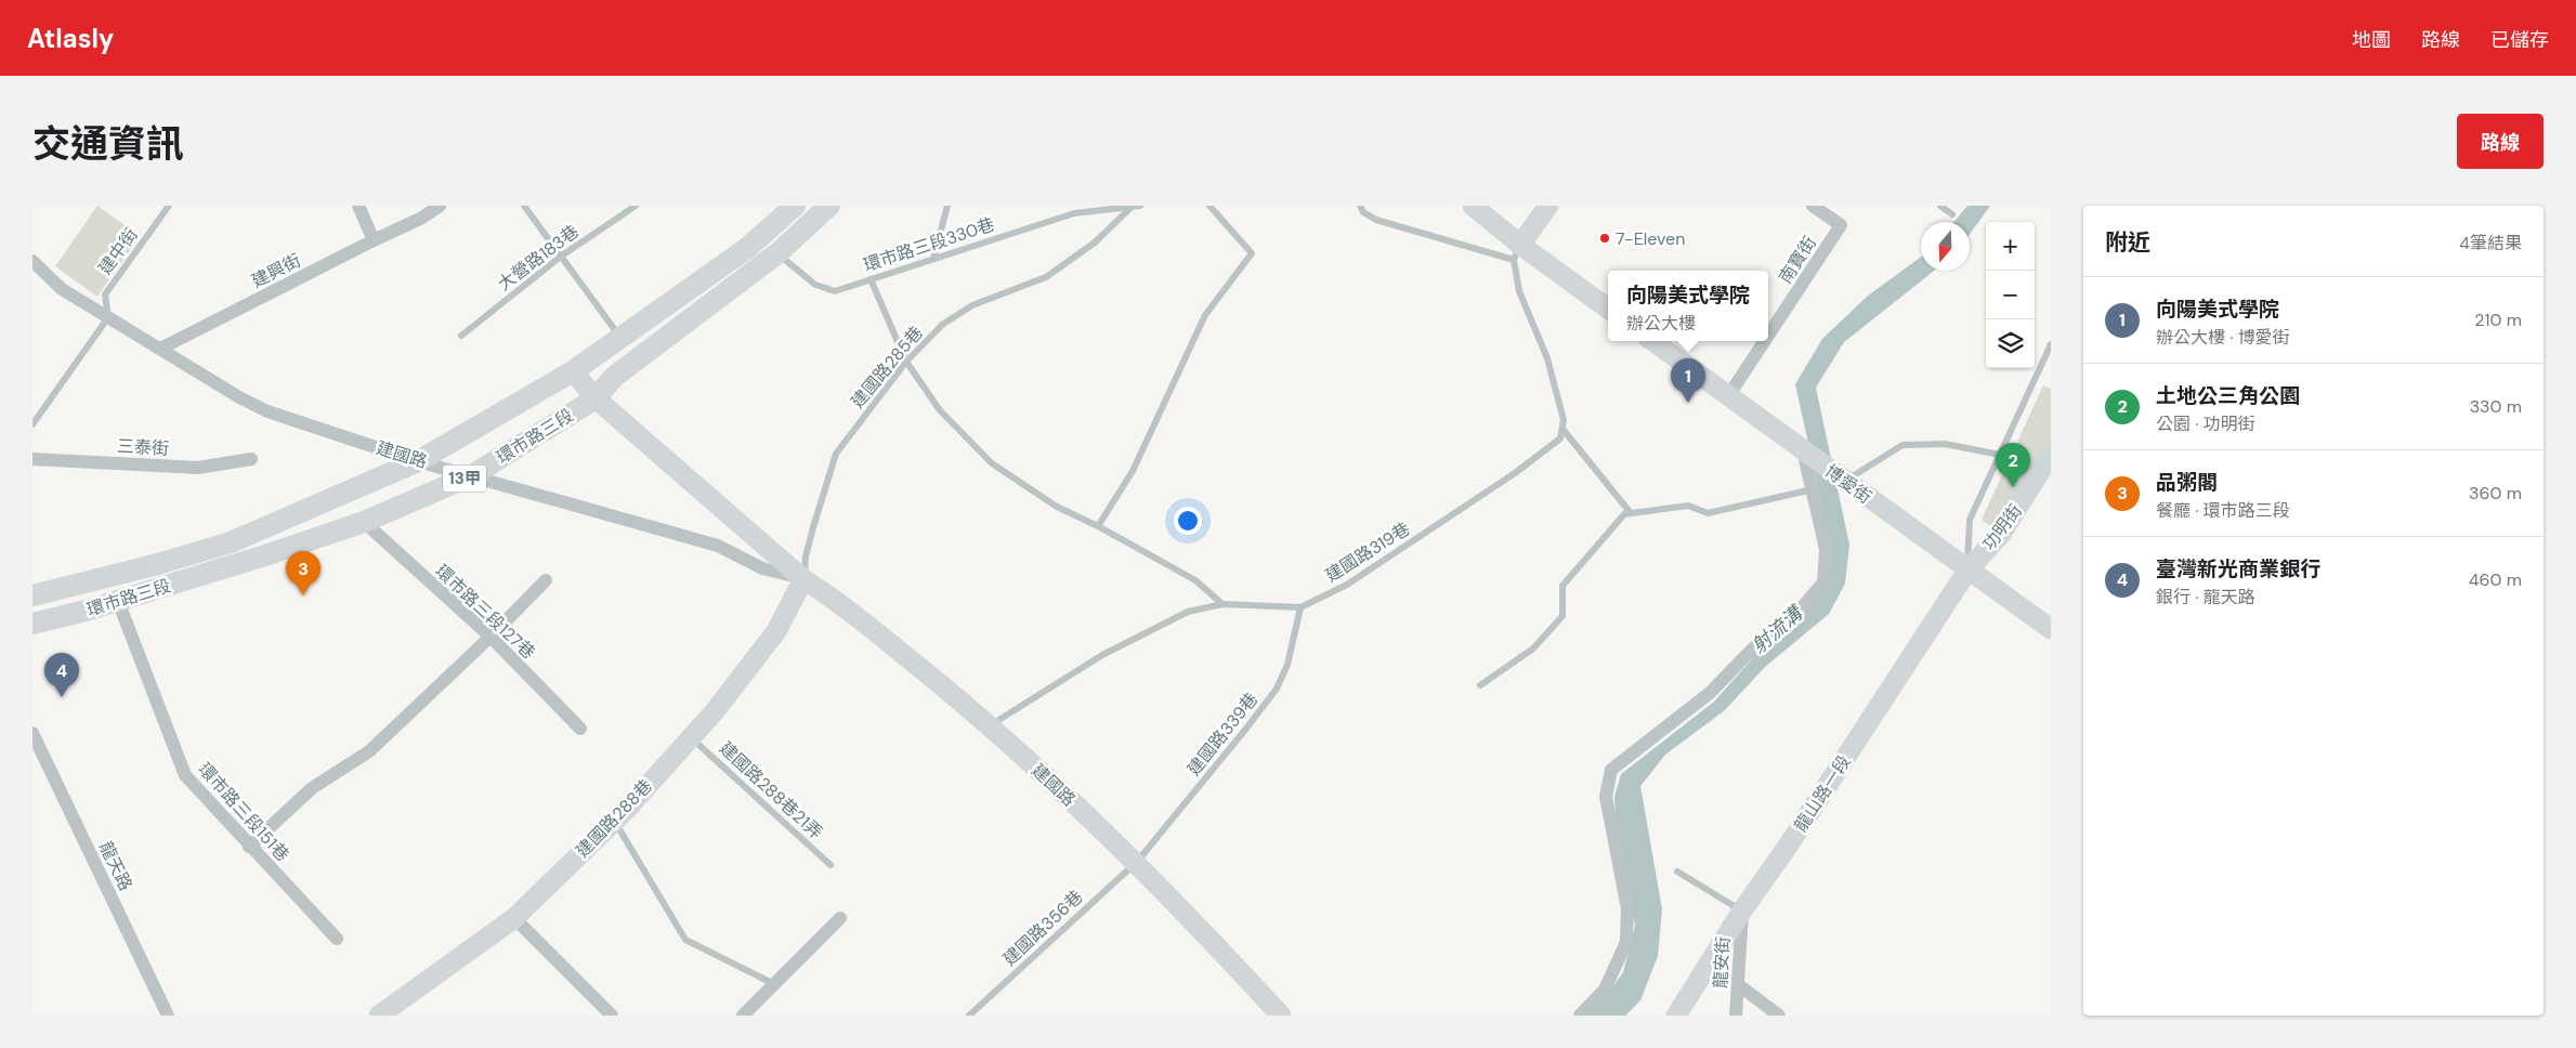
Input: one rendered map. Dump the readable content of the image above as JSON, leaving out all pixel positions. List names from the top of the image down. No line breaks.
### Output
{"streets":{"main road":["環市路三段","13甲"],"street":["南寶街","建興街","三泰街","建國路","博愛街","功明街","環市路三段127巷","龍山路一段","環市路三段151巷","建國路288巷","龍天路","龍安街"],"lane":["環市路三段330巷","建中街","大營路183巷","建國路285巷","建國路319巷","建國路339巷","建國路288巷21弄","建國路356巷"]},"crossings":[["環市路三段330巷","建國路285巷"],["環市路三段330巷","環市路三段"],["建中街","建國路"],["南寶街","博愛街"],["建興街","建國路"],["建國路285巷","建國路"],["建國路285巷","建國路288巷"],["環市路三段","建國路"],["環市路三段","環市路三段127巷"],["環市路三段","環市路三段151巷"],["建國路","建國路319巷"],["建國路","建國路339巷"],["建國路","建國路288巷"],["建國路","建國路356巷"],["博愛街","功明街"],["博愛街","龍山路一段"],["功明街","龍山路一段"],["建國路319巷","建國路339巷"],["建國路339巷","建國路356巷"],["建國路288巷21弄","建國路288巷"],["龍山路一段","龍安街"]],"water":["射流溝"],"places":["7-Eleven"],"north":"bottom","page":{"header":"Atlasly","nav":["地圖","路線","已儲存"],"title":"交通資訊","buttons":"路線","heading":["附近","4筆結果"],"map_buttons":["+","−"],"popup":["向陽美式學院","辦公大樓"],"list":[{"mark":"1","name":"向陽美式學院","note":"辦公大樓 · 博愛街","value":"210 m"},{"mark":"2","name":"土地公三角公園","note":"公園 · 功明街","value":"330 m"},{"mark":"3","name":"品粥閣","note":"餐廳 · 環市路三段","value":"360 m"},{"mark":"4","name":"臺灣新光商業銀行","note":"銀行 · 龍天路","value":"460 m"}],"pins":["1","2","3","4"]}}
